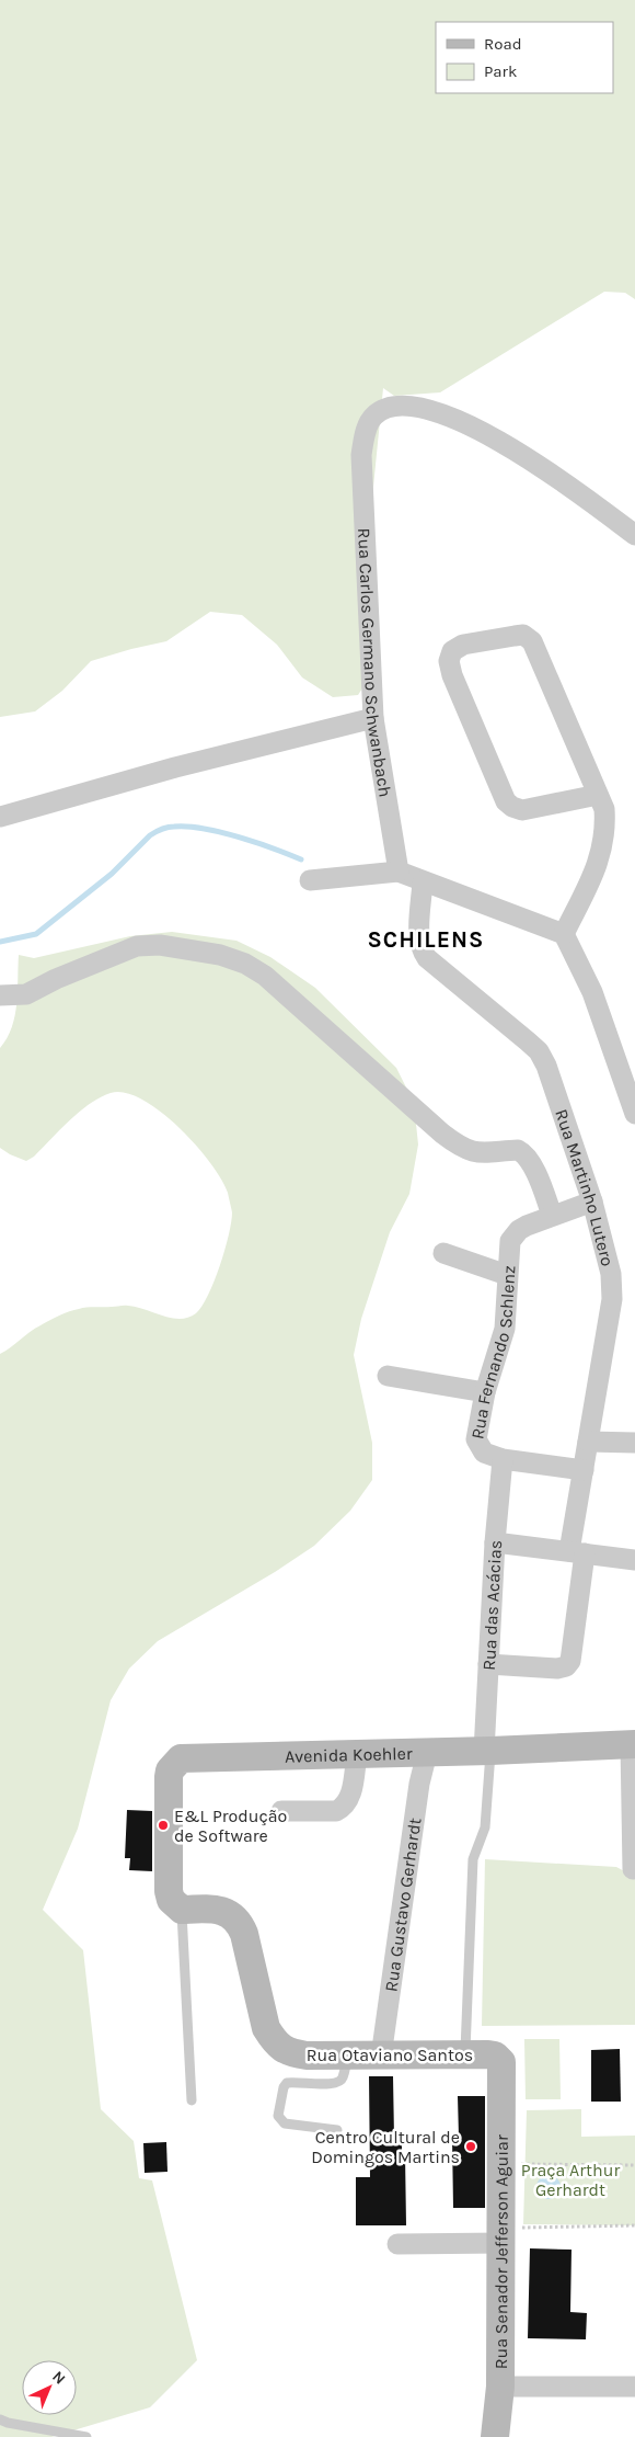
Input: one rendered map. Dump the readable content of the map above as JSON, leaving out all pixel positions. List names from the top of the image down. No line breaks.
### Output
{"streets":{"street":["Rua Carlos Germano Schwanbach","Rua Martinho Lutero","Rua Fernando Schlenz","Rua das Acácias","Avenida Koehler","Rua Gustavo Gerhardt","Rua Otaviano Santos","Rua Senador Jefferson Aguiar"]},"crossings":[["Rua Martinho Lutero","Rua Fernando Schlenz"],["Rua Martinho Lutero","Rua das Acácias"],["Rua Fernando Schlenz","Rua das Acácias"],["Rua das Acácias","Avenida Koehler"],["Avenida Koehler","Rua Gustavo Gerhardt"],["Avenida Koehler","Rua Otaviano Santos"],["Rua Gustavo Gerhardt","Rua Otaviano Santos"],["Rua Otaviano Santos","Rua Senador Jefferson Aguiar"]],"districts":["SCHILENS"],"parks":["Praça Arthur Gerhardt"],"places":["E&L Produção de Software","Centro Cultural de Domingos Martins"],"legend":["Road","Park"],"north":"top right"}
